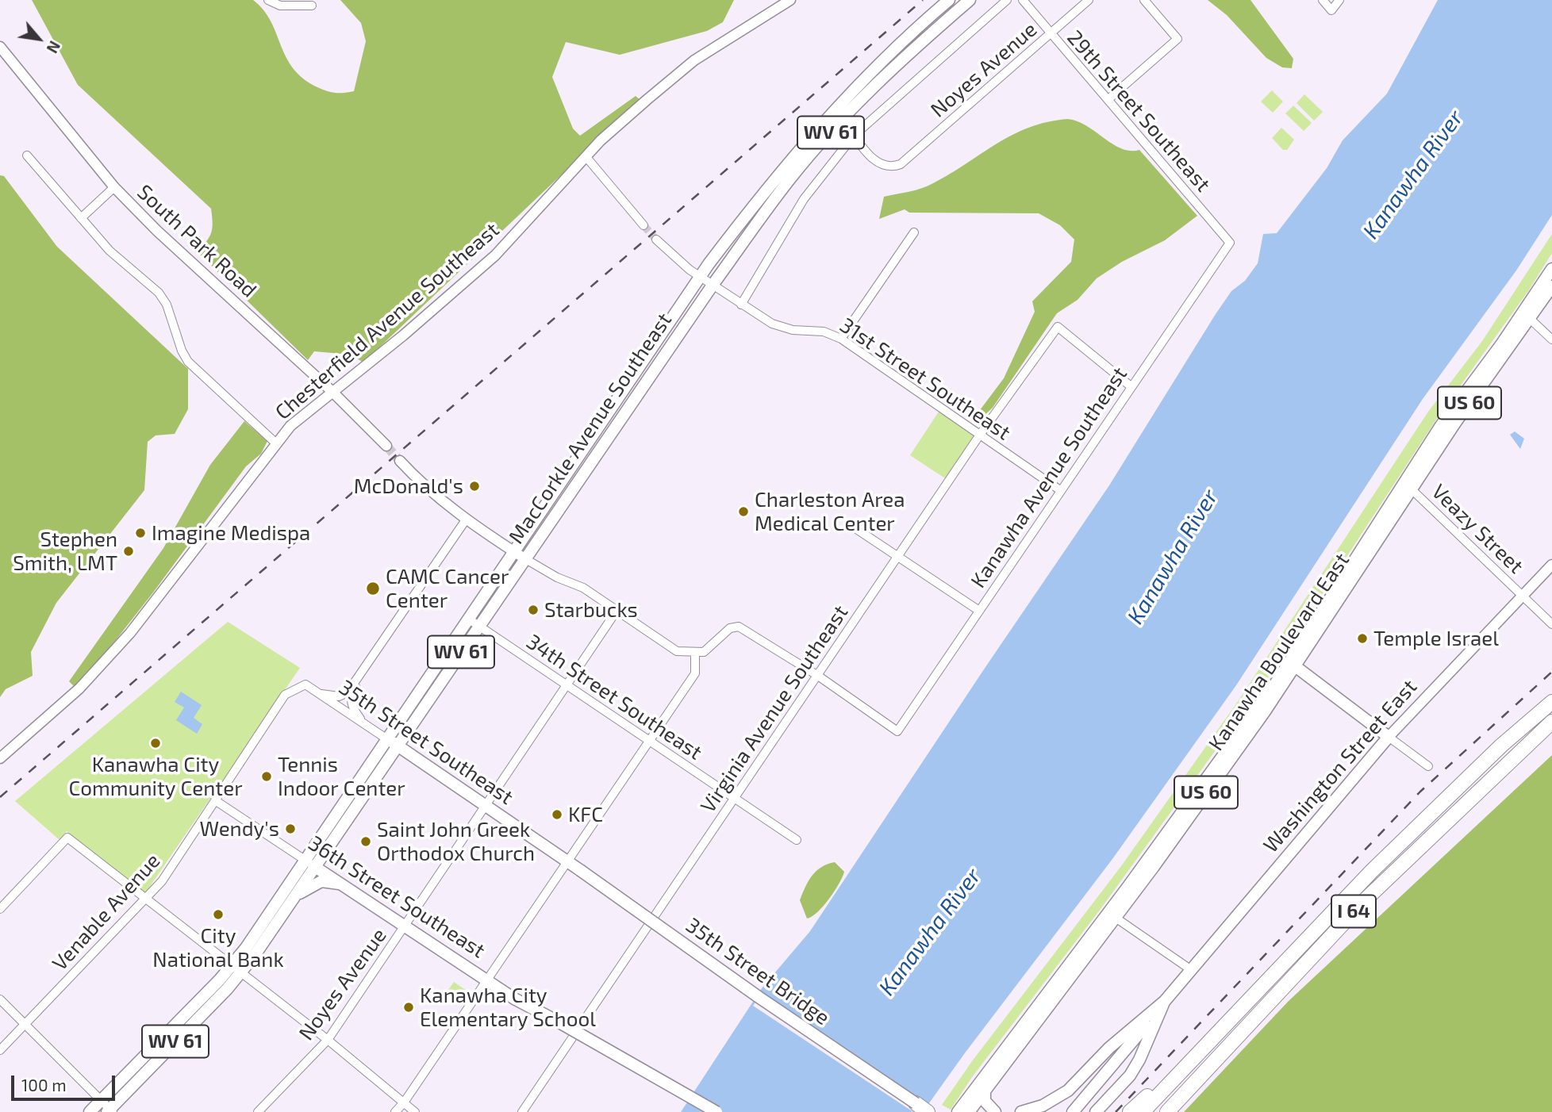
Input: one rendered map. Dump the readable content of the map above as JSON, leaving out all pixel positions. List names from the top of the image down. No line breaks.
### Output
{"streets":{"highway":["I 64"],"main road":["WV 61","US 60","MacCorkle Avenue Southeast","Kanawha Boulevard East","35th Street Southeast","Washington Street East","36th Street Southeast","35th Street Bridge"],"street":["Noyes Avenue","29th Street Southeast","South Park Road","Chesterfield Avenue Southeast","31st Street Southeast","Kanawha Avenue Southeast","Veazy Street","34th Street Southeast","Virginia Avenue Southeast","Venable Avenue"]},"crossings":[["Noyes Avenue","29th Street Southeast"],["Noyes Avenue","34th Street Southeast"],["Noyes Avenue","35th Street Southeast"],["Noyes Avenue","36th Street Southeast"],["29th Street Southeast","Kanawha Avenue Southeast"],["South Park Road","Chesterfield Avenue Southeast"],["31st Street Southeast","MacCorkle Avenue Southeast"],["31st Street Southeast","Kanawha Avenue Southeast"],["31st Street Southeast","Virginia Avenue Southeast"],["MacCorkle Avenue Southeast","34th Street Southeast"],["MacCorkle Avenue Southeast","35th Street Southeast"],["MacCorkle Avenue Southeast","36th Street Southeast"],["Kanawha Avenue Southeast","Virginia Avenue Southeast"],["Veazy Street","Kanawha Boulevard East"],["Veazy Street","Washington Street East"],["34th Street Southeast","Virginia Avenue Southeast"],["35th Street Southeast","Venable Avenue"],["35th Street Southeast","35th Street Bridge"],["36th Street Southeast","Venable Avenue"]],"water":["Kanawha River"],"places":["McDonald's","Charleston Area Medical Center","Imagine Medispa","Stephen Smith, LMT","CAMC Cancer Center","Starbucks","Temple Israel","Kanawha City Community Center","Tennis Indoor Center","KFC","Wendy's","Saint John Greek Orthodox Church","City National Bank","Kanawha City Elementary School"],"scale_bar":"100 m","north":"bottom right"}
